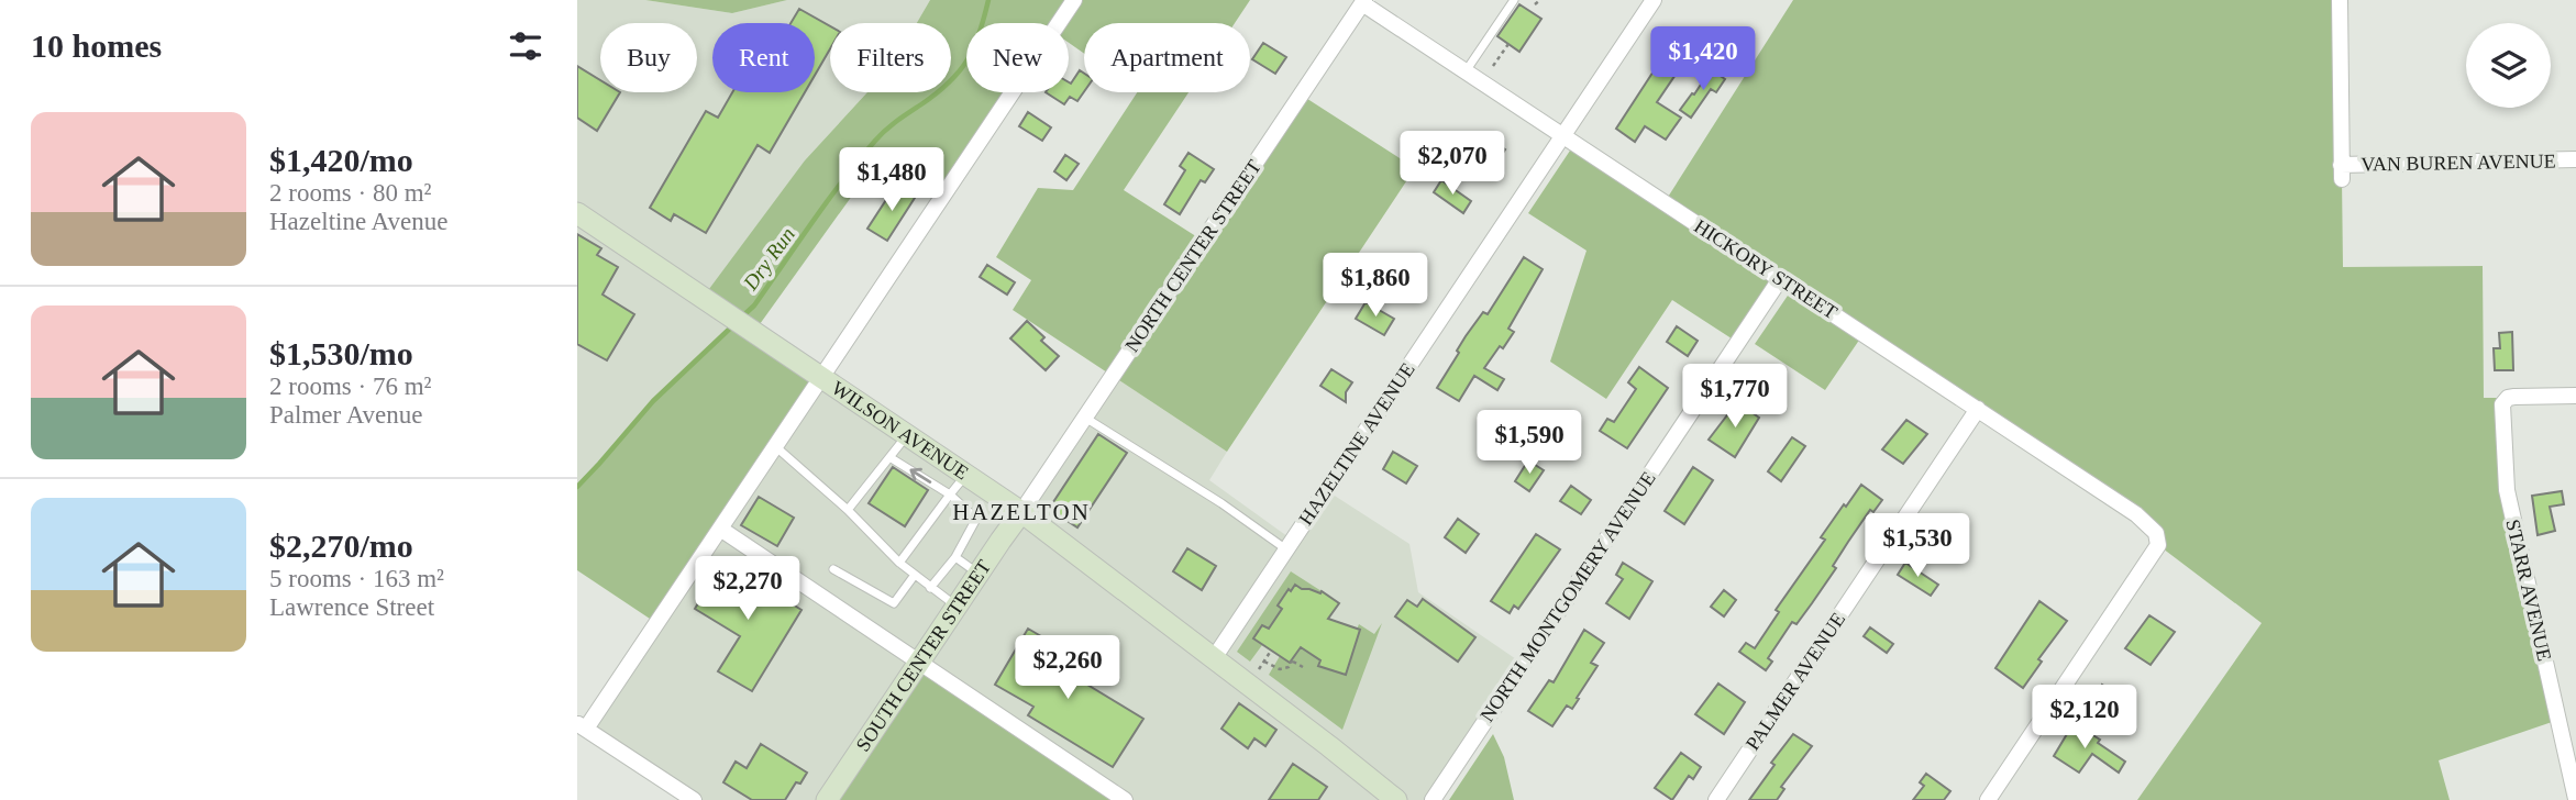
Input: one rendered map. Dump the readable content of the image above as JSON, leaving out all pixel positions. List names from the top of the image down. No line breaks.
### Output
{"streets":{"main road":["WILSON AVENUE","SOUTH CENTER STREET"],"street":["VAN BUREN AVENUE","NORTH CENTER STREET","HICKORY STREET","HAZELTINE AVENUE","STARR AVENUE","NORTH MONTGOMERY AVENUE","PALMER AVENUE"]},"crossings":[["NORTH CENTER STREET","HICKORY STREET"],["NORTH CENTER STREET","WILSON AVENUE"],["NORTH CENTER STREET","SOUTH CENTER STREET"],["HICKORY STREET","HAZELTINE AVENUE"],["HICKORY STREET","NORTH MONTGOMERY AVENUE"],["HICKORY STREET","PALMER AVENUE"],["WILSON AVENUE","HAZELTINE AVENUE"],["WILSON AVENUE","SOUTH CENTER STREET"]],"districts":["HAZELTON"],"water":["Dry Run"],"page":{"heading":"10 homes","chip":["Buy","Rent","Filters","New","Apartment"],"price":["$1,420","$2,070","$1,480","$1,860","$1,770","$1,590","$1,530","$2,270","$2,260","$2,120"],"list":[{"name":"$1,420/mo","note":"2 rooms · 80 m² · Hazeltine Avenue"},{"name":"$1,530/mo","note":"2 rooms · 76 m² · Palmer Avenue"},{"name":"$2,270/mo","note":"5 rooms · 163 m² · Lawrence Street"}]}}
